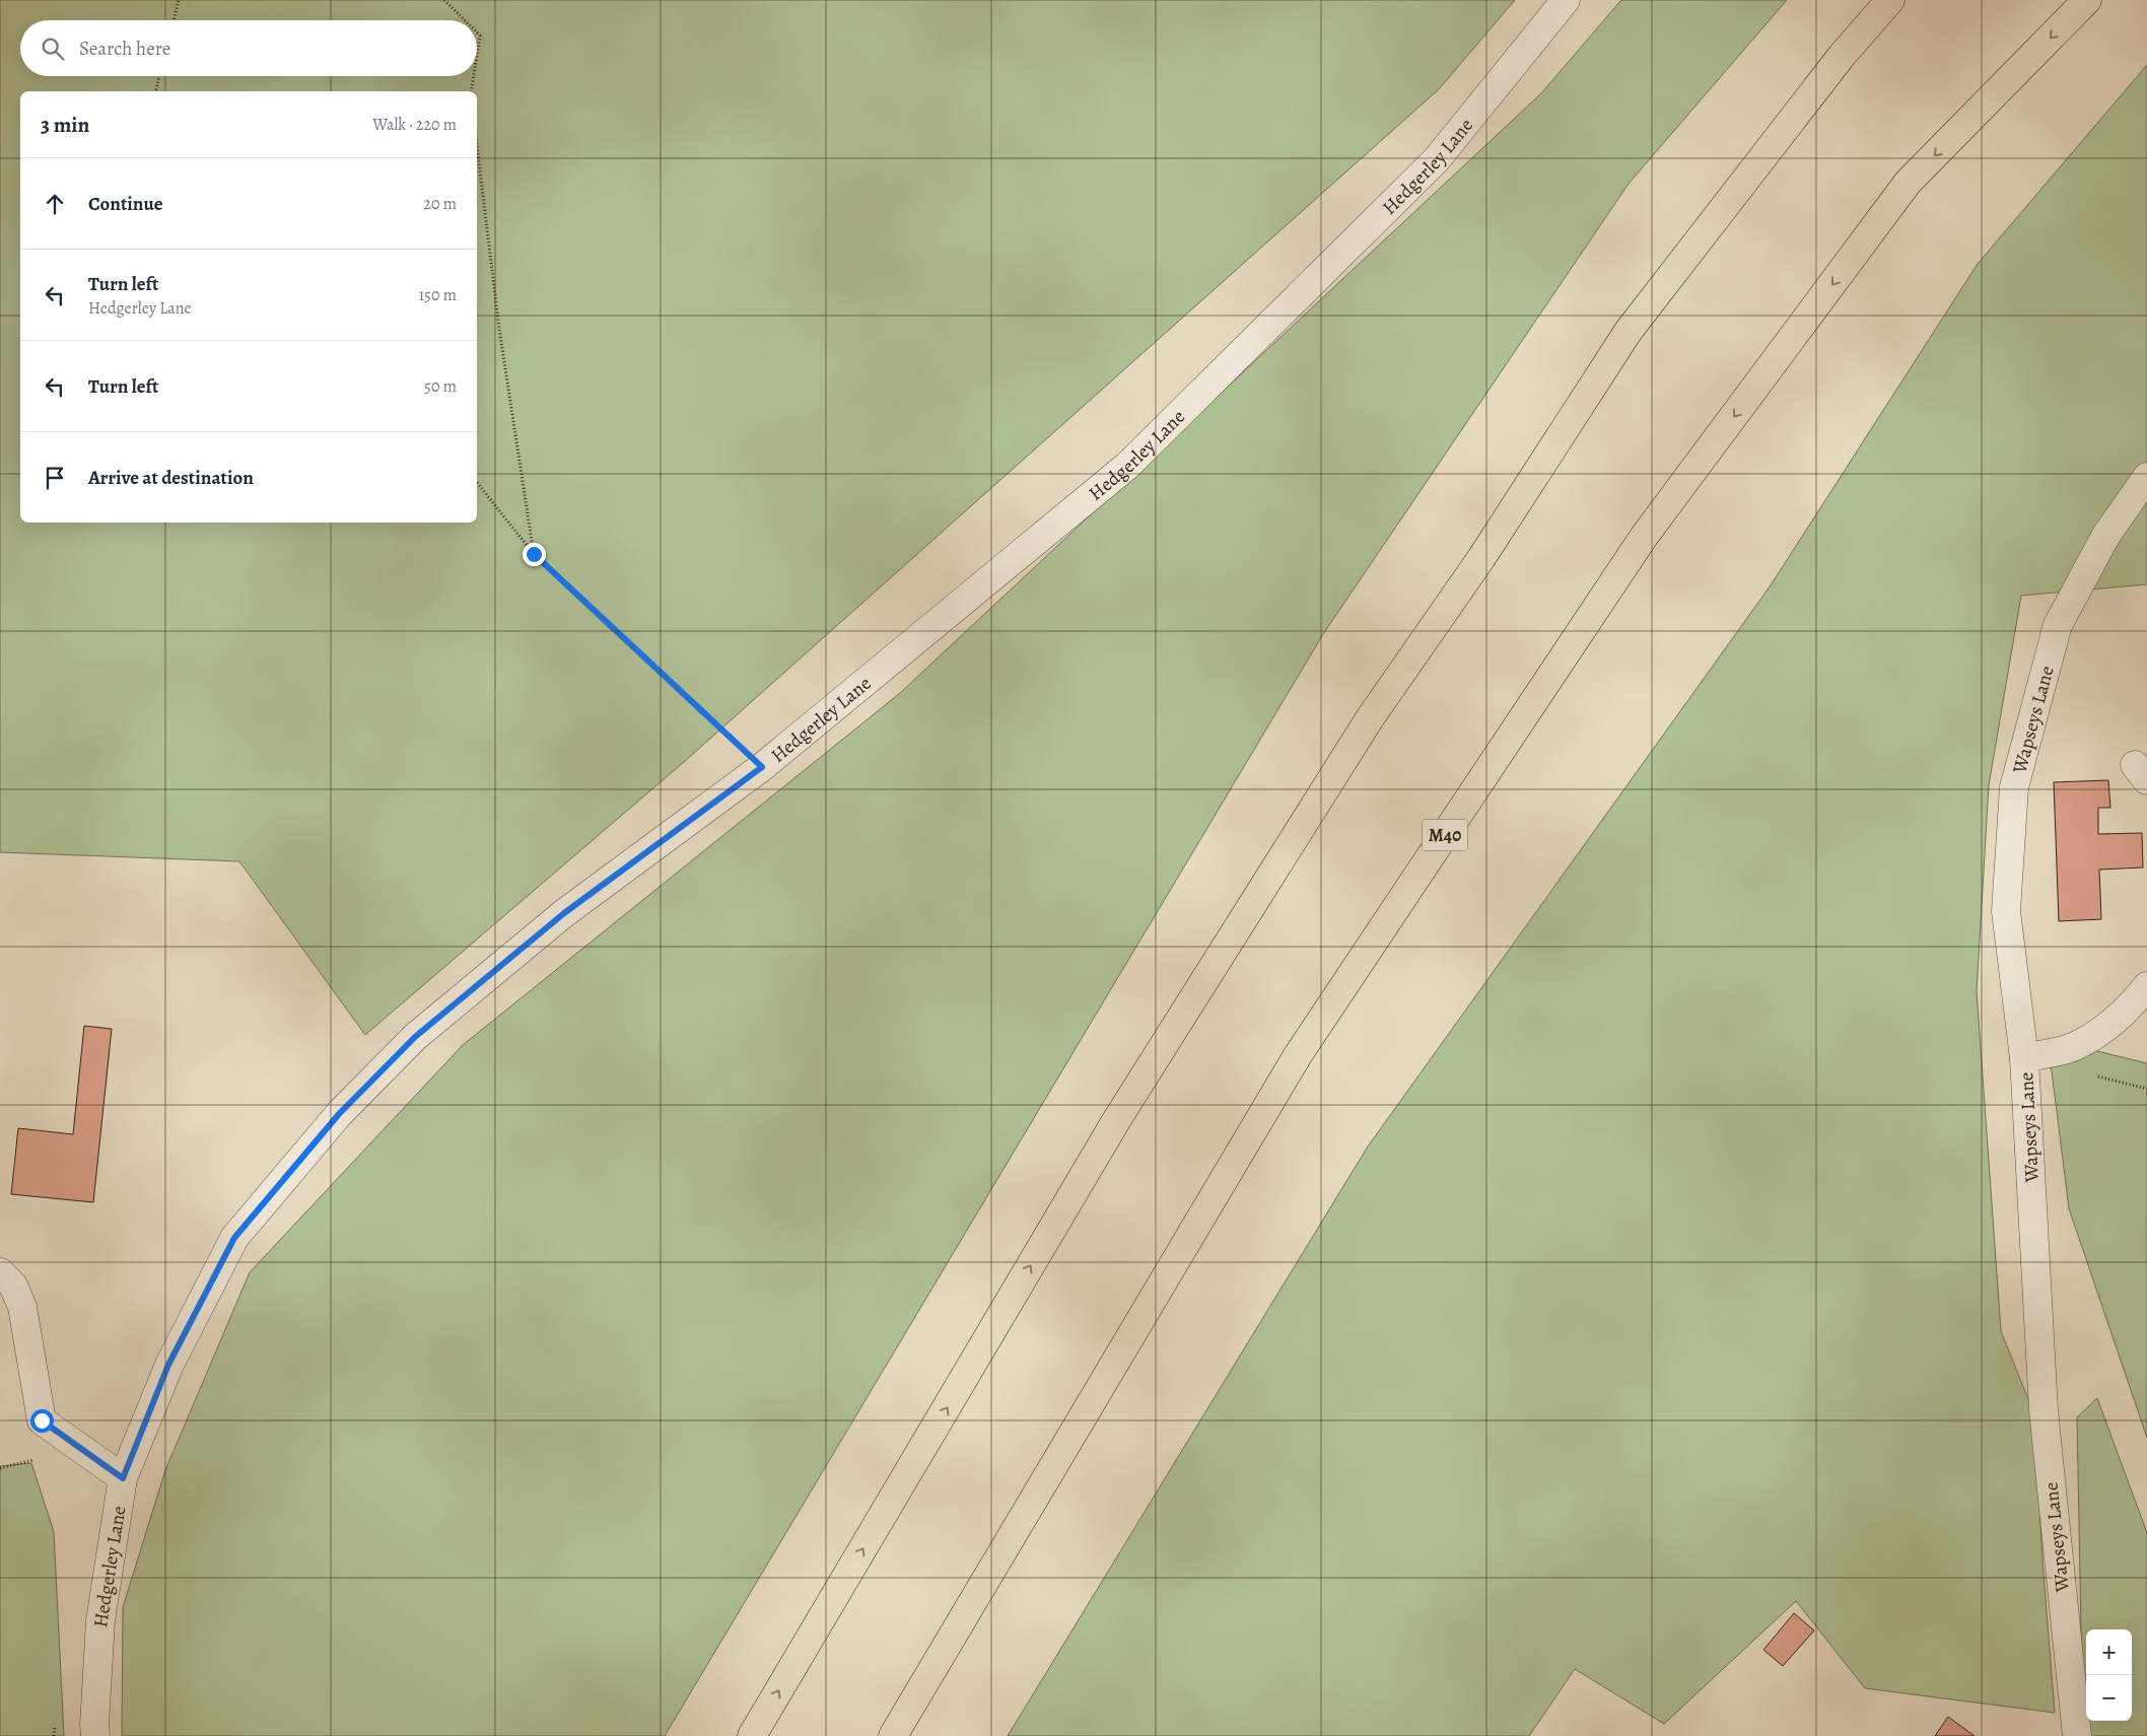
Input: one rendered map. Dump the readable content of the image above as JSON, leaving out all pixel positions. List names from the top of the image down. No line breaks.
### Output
{"streets":{"highway":["M40"],"street":["Hedgerley Lane","Wapseys Lane"]},"page":{"search":"Search here","heading":["3 min","Walk · 220 m"],"list":[["Continue","20 m"],["Turn left","Hedgerley Lane","150 m"],["Turn left","50 m"],"Arrive at destination"],"map_buttons":["+","−"]}}
